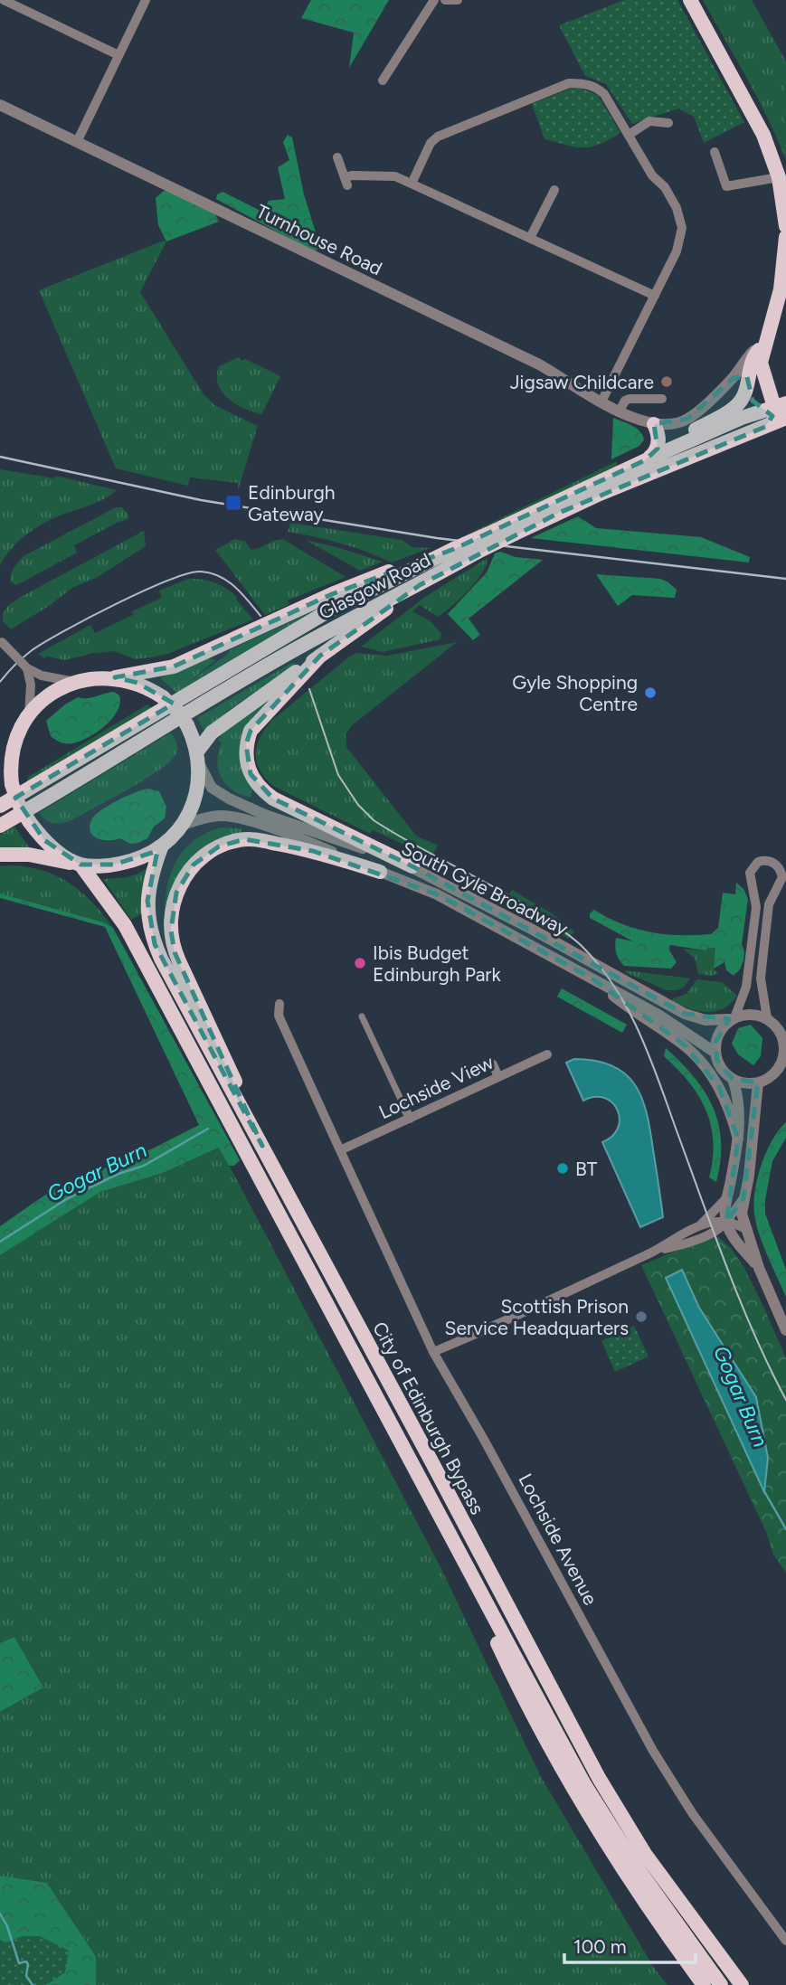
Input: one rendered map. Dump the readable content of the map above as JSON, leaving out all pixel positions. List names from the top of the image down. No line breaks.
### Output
{"streets":{"main road":["Glasgow Road","City of Edinburgh Bypass"],"street":["Turnhouse Road","South Gyle Broadway","Lochside View","Lochside Avenue"]},"crossings":[["South Gyle Broadway","City of Edinburgh Bypass"]],"water":["Gogar Burn"],"places":{"other":["Jigsaw Childcare","Gyle Shopping Centre","Ibis Budget Edinburgh Park","BT","Scottish Prison Service Headquarters"],"transit":["Edinburgh Gateway"]},"scale_bar":"100 m"}
